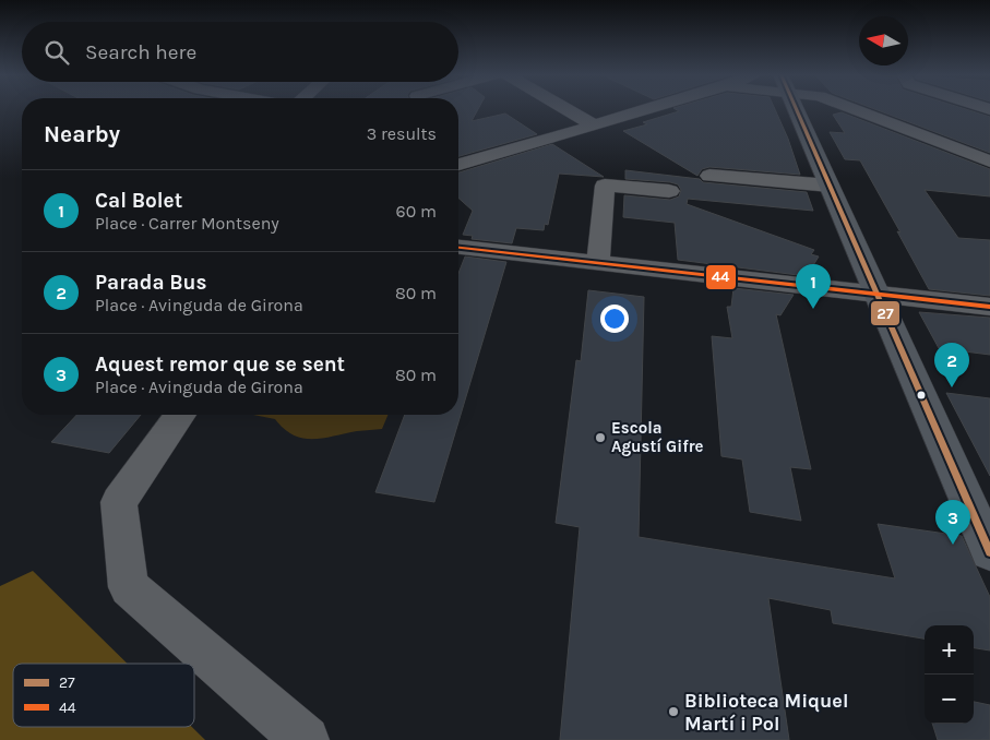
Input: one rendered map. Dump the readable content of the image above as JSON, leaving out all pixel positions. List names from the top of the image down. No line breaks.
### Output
{"places":["Escola Agustí Gifre","Biblioteca Miquel Martí i Pol"],"lines":["transit line 27","transit line 44"],"legend":["27","44"],"north":"left","page":{"search":"Search here","heading":["Nearby","3 results"],"list":[{"mark":"1","name":"Cal Bolet","note":"Place · Carrer Montseny","value":"60 m"},{"mark":"2","name":"Parada Bus","note":"Place · Avinguda de Girona","value":"80 m"},{"mark":"3","name":"Aquest remor que se sent","note":"Place · Avinguda de Girona","value":"80 m"}],"pins":["1","2","3"],"map_buttons":["+","−"]}}
